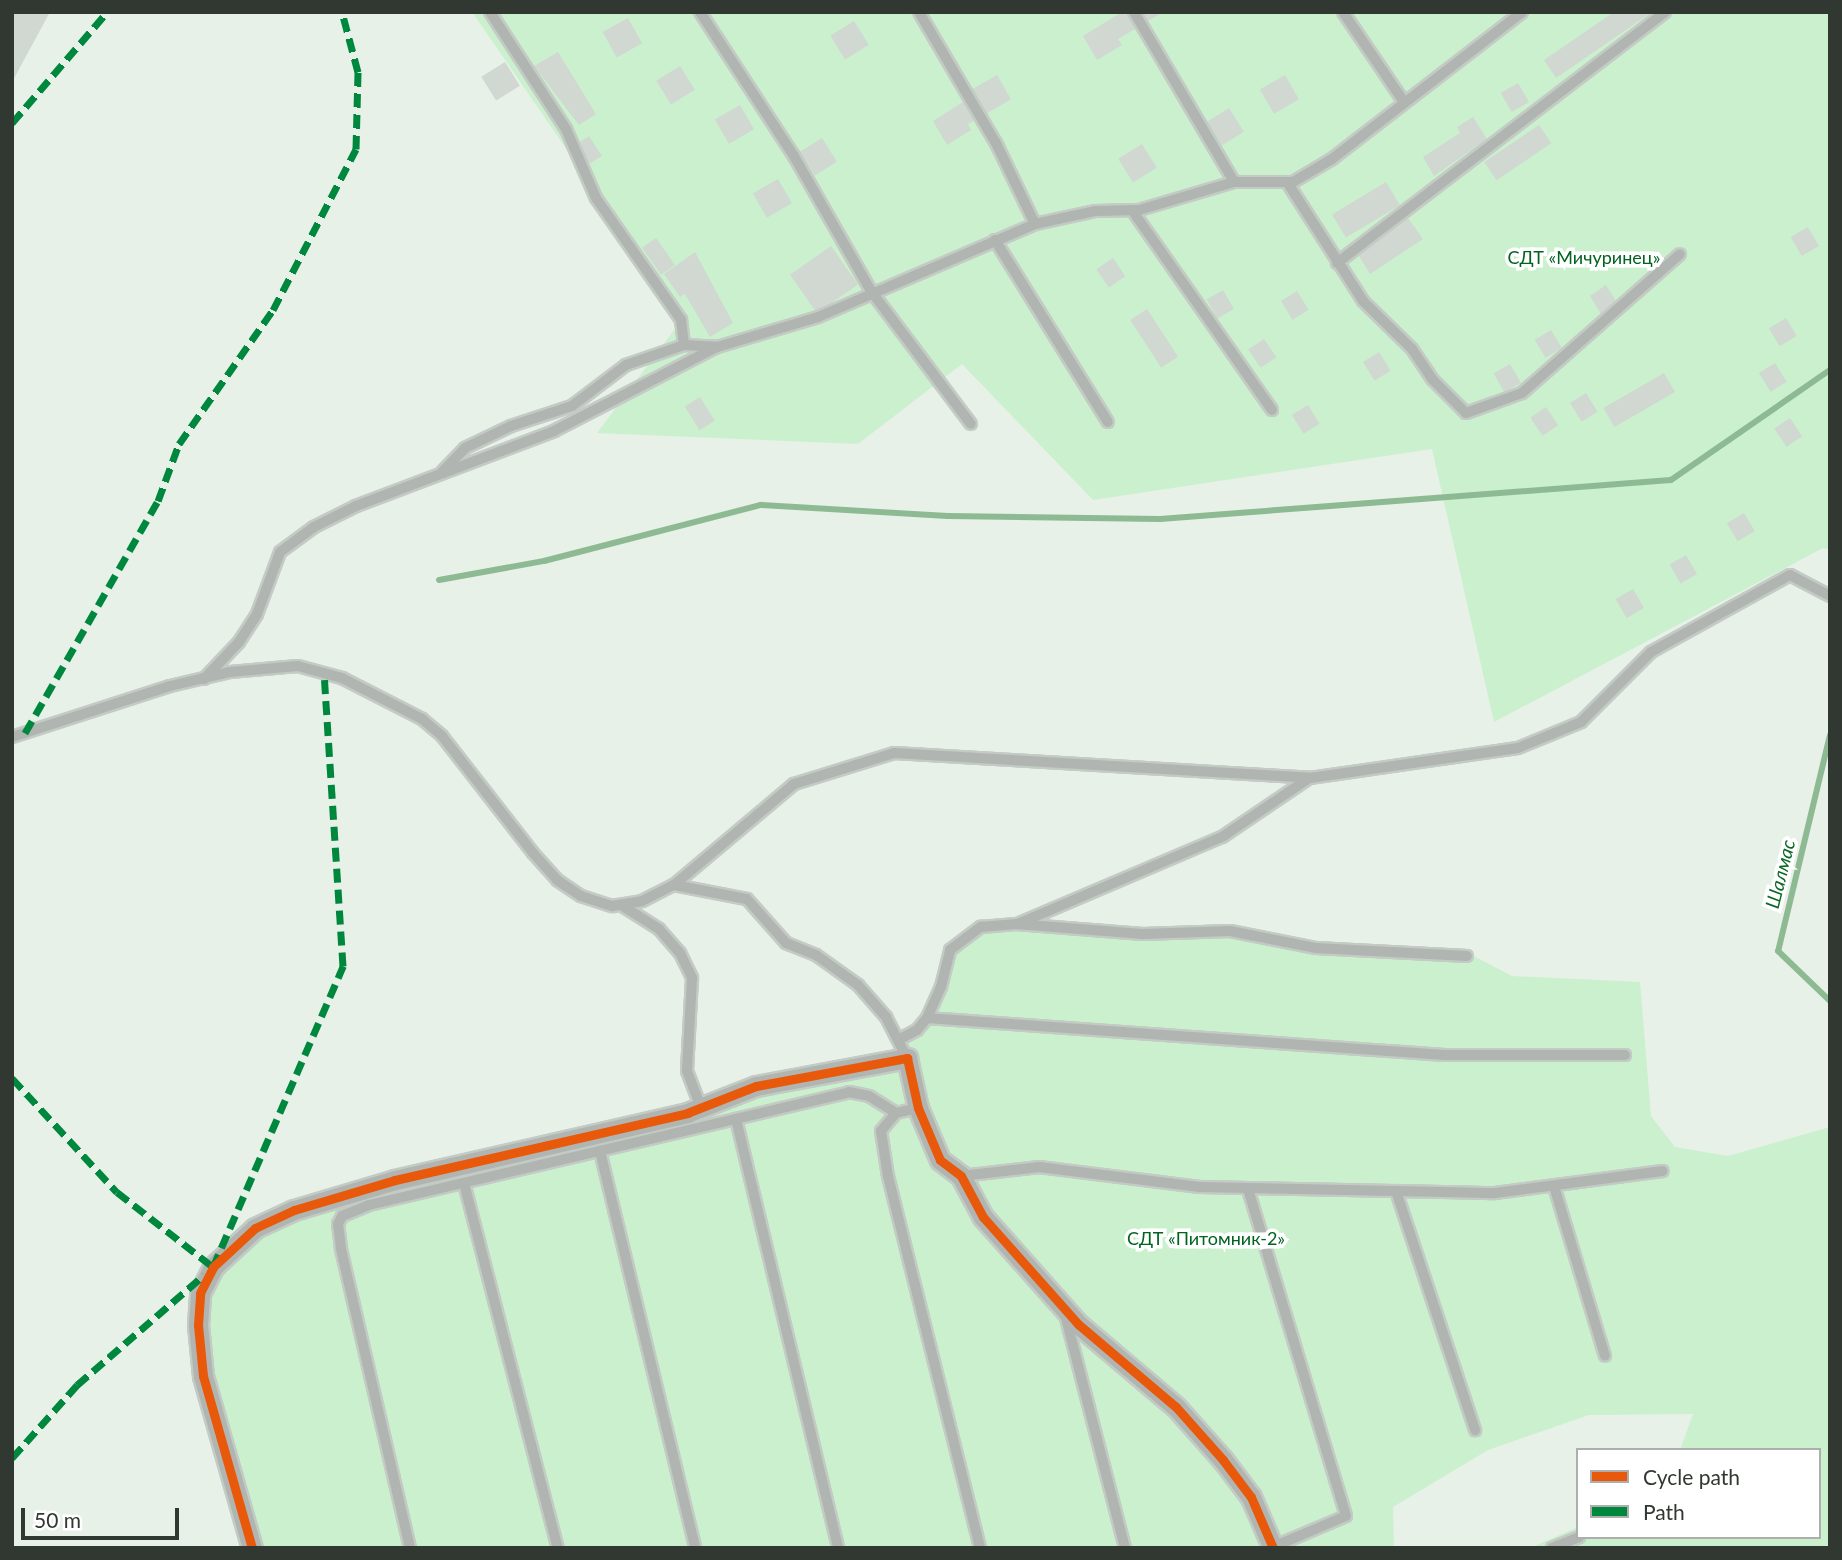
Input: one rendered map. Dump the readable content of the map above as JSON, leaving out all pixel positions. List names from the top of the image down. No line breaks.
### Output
{"water":["Шалмас"],"parks":["СДТ «Мичуринец»","СДТ «Питомник-2»"],"legend":["Cycle path","Path"],"scale_bar":"50 m"}
